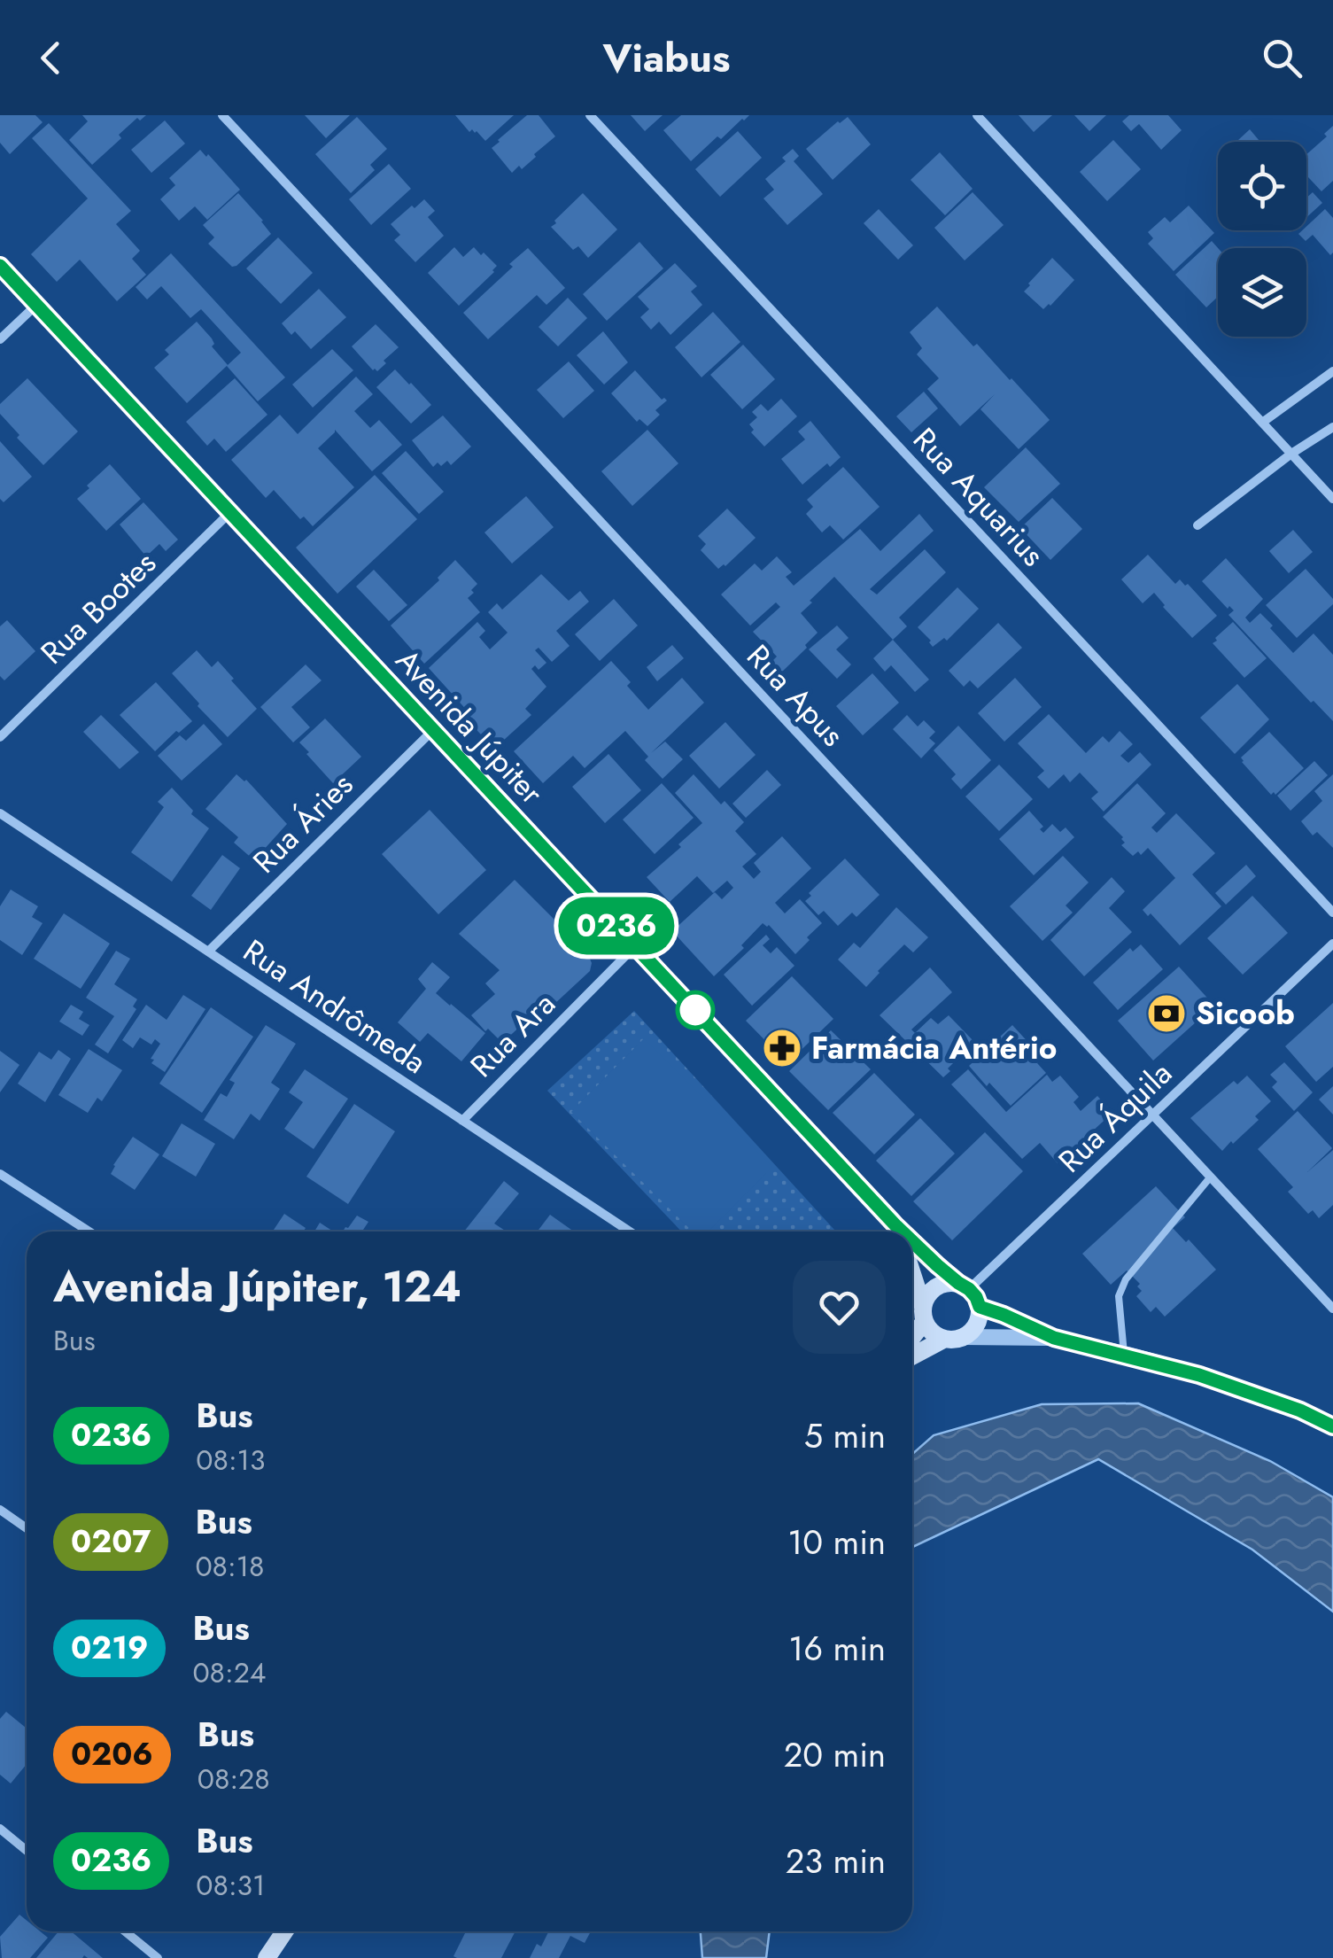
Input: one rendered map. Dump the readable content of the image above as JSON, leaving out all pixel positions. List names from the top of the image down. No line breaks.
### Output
{"streets":{"main road":["Avenida Júpiter"],"street":["Rua Aquarius","Rua Bootes","Rua Apus","Rua Áries","Rua Andrômeda","Rua Ara","Rua Áquila"]},"crossings":[["Rua Bootes","Avenida Júpiter"],["Rua Apus","Rua Áquila"],["Avenida Júpiter","Rua Áries"],["Avenida Júpiter","Rua Ara"],["Avenida Júpiter","Rua Áquila"],["Rua Áries","Rua Andrômeda"],["Rua Andrômeda","Rua Ara"]],"places":{"bank":["Sicoob"],"pharmacy":["Farmácia Antério"]},"lines":["bus line 0236"],"page":{"header":"Viabus","on_map":"0236","heading":["Avenida Júpiter, 124","Bus"],"list":[{"mark":"0236","name":"Bus","note":"08:13","value":"5 min"},{"mark":"0207","name":"Bus","note":"08:18","value":"10 min"},{"mark":"0219","name":"Bus","note":"08:24","value":"16 min"},{"mark":"0206","name":"Bus","note":"08:28","value":"20 min"},{"mark":"0236","name":"Bus","note":"08:31","value":"23 min"}]}}
